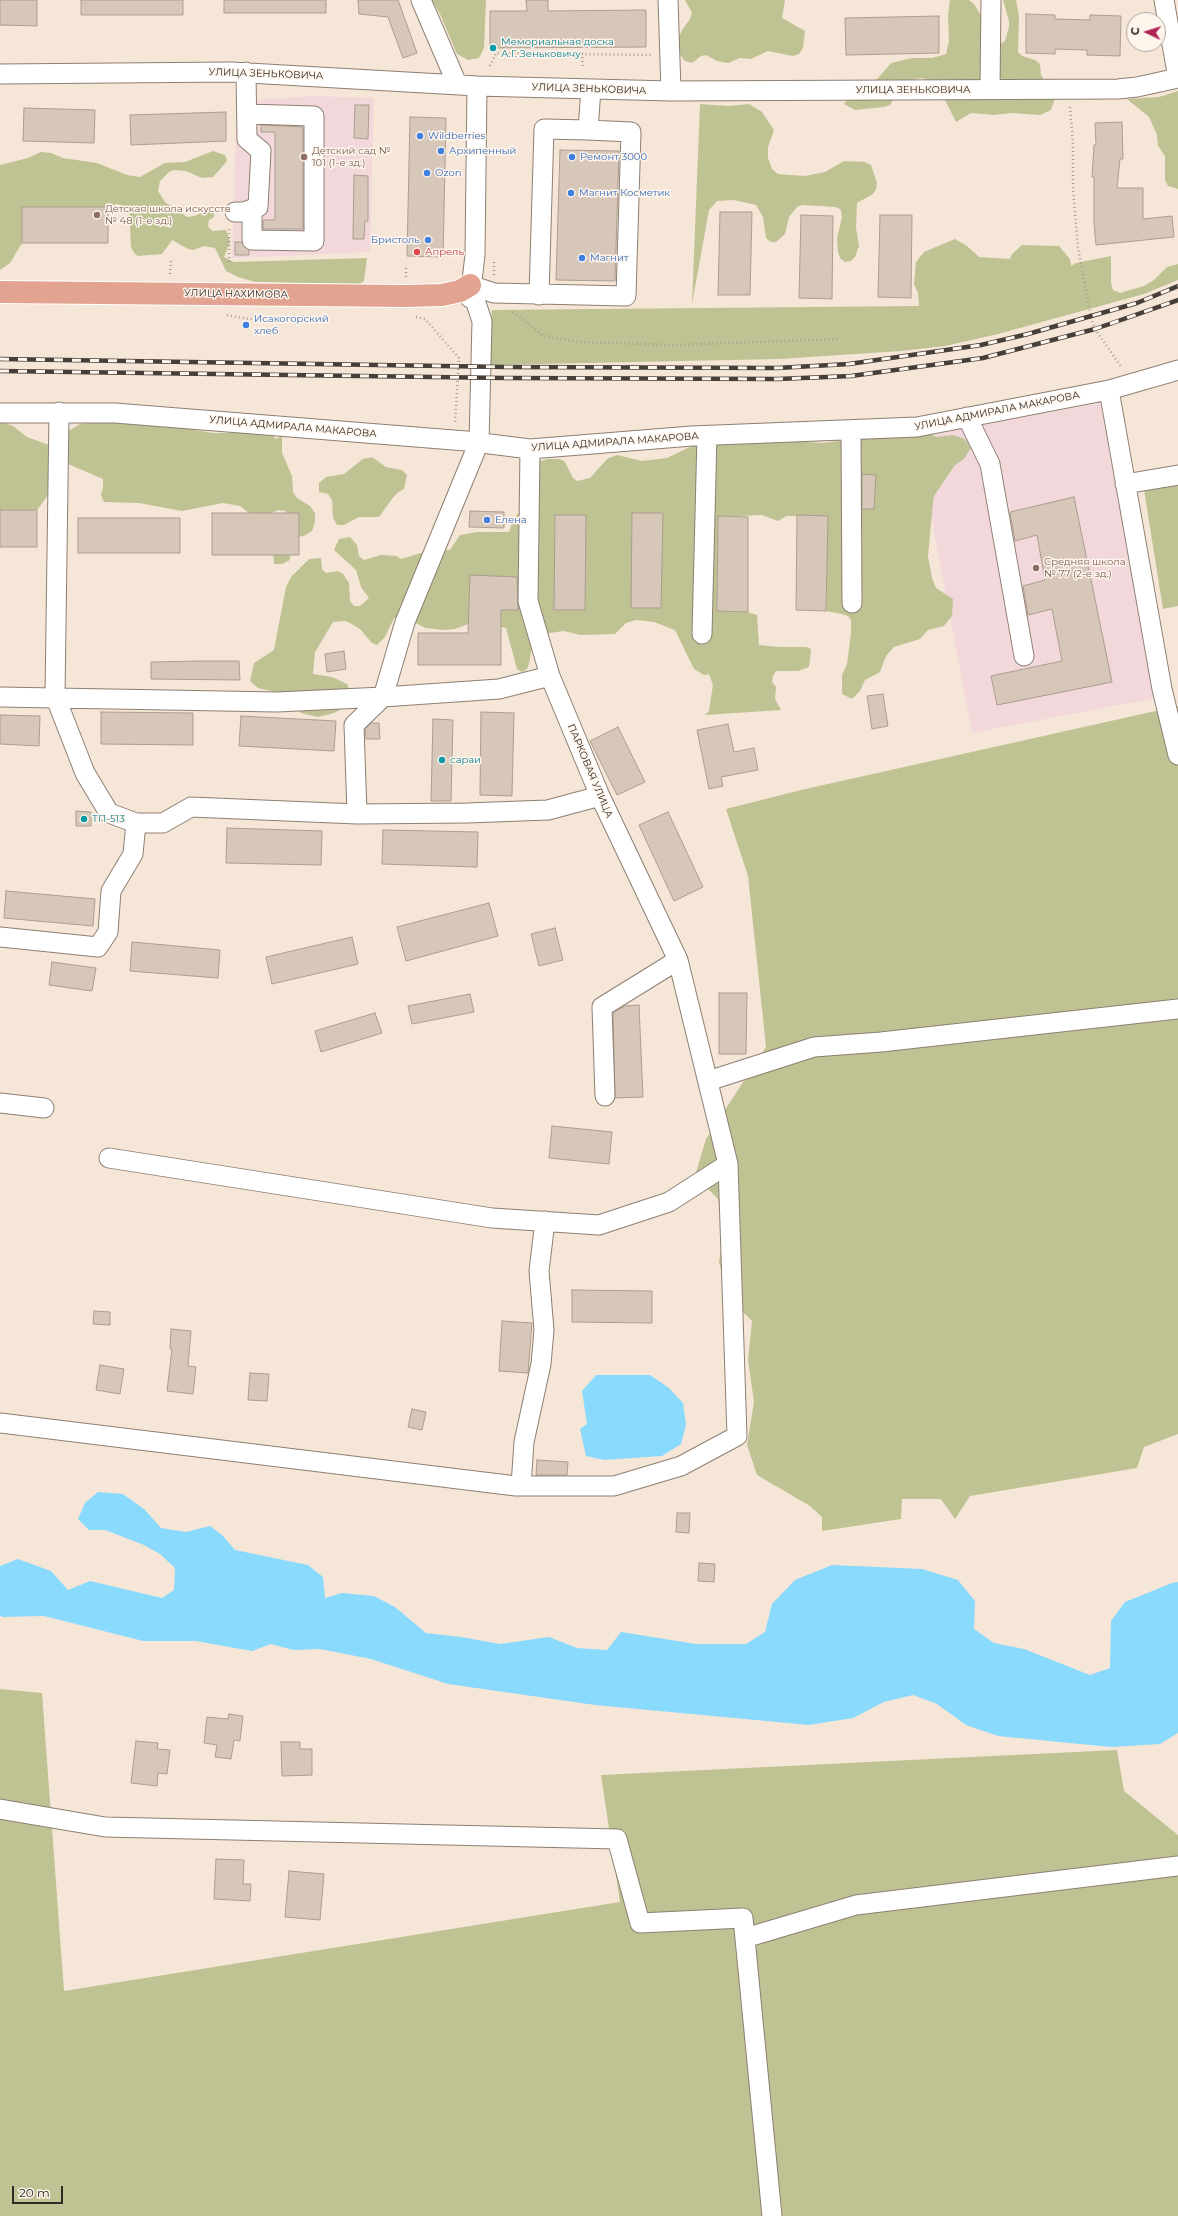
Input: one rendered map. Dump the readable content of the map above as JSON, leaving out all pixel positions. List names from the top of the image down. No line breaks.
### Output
{"streets":{"main road":["УЛИЦА НАХИМОВА"],"street":["УЛИЦА ЗЕНЬКОВИЧА","УЛИЦА АДМИРАЛА МАКАРОВА","ПАРКОВАЯ УЛИЦА"]},"crossings":[["УЛИЦА АДМИРАЛА МАКАРОВА","ПАРКОВАЯ УЛИЦА"]],"places":["Мемориальная доска А.Г. Зеньковичу","Wildberries","Архипенный","Детский сад № 101 (1-е зд.)","Ремонт 3000","Ozon","Магнит Косметик","Детская школа искусств № 48 (1-е зд.)","Бристоль","Апрель","Магнит","Исакогорский хлеб","Елена","Средняя школа № 77 (2-е зд.)","сараи","ТП-513"],"scale_bar":"20 m","north":"left"}
